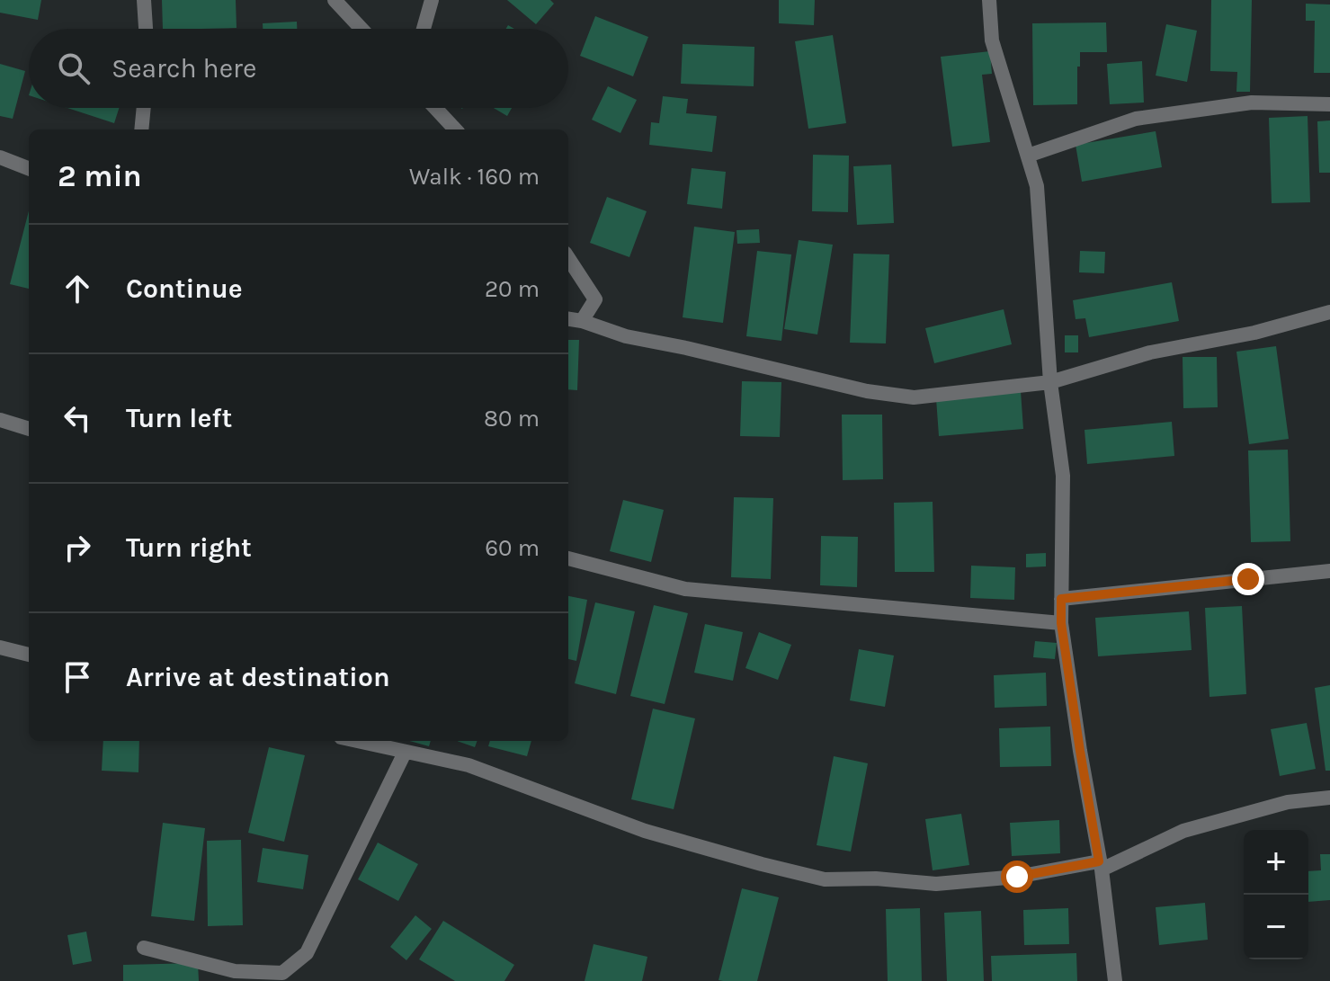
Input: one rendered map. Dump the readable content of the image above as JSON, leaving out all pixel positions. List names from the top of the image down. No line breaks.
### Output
{"page":{"search":"Search here","heading":["2 min","Walk · 160 m"],"list":[["Continue","20 m"],["Turn left","80 m"],["Turn right","60 m"],"Arrive at destination"],"map_buttons":["+","−"]}}
